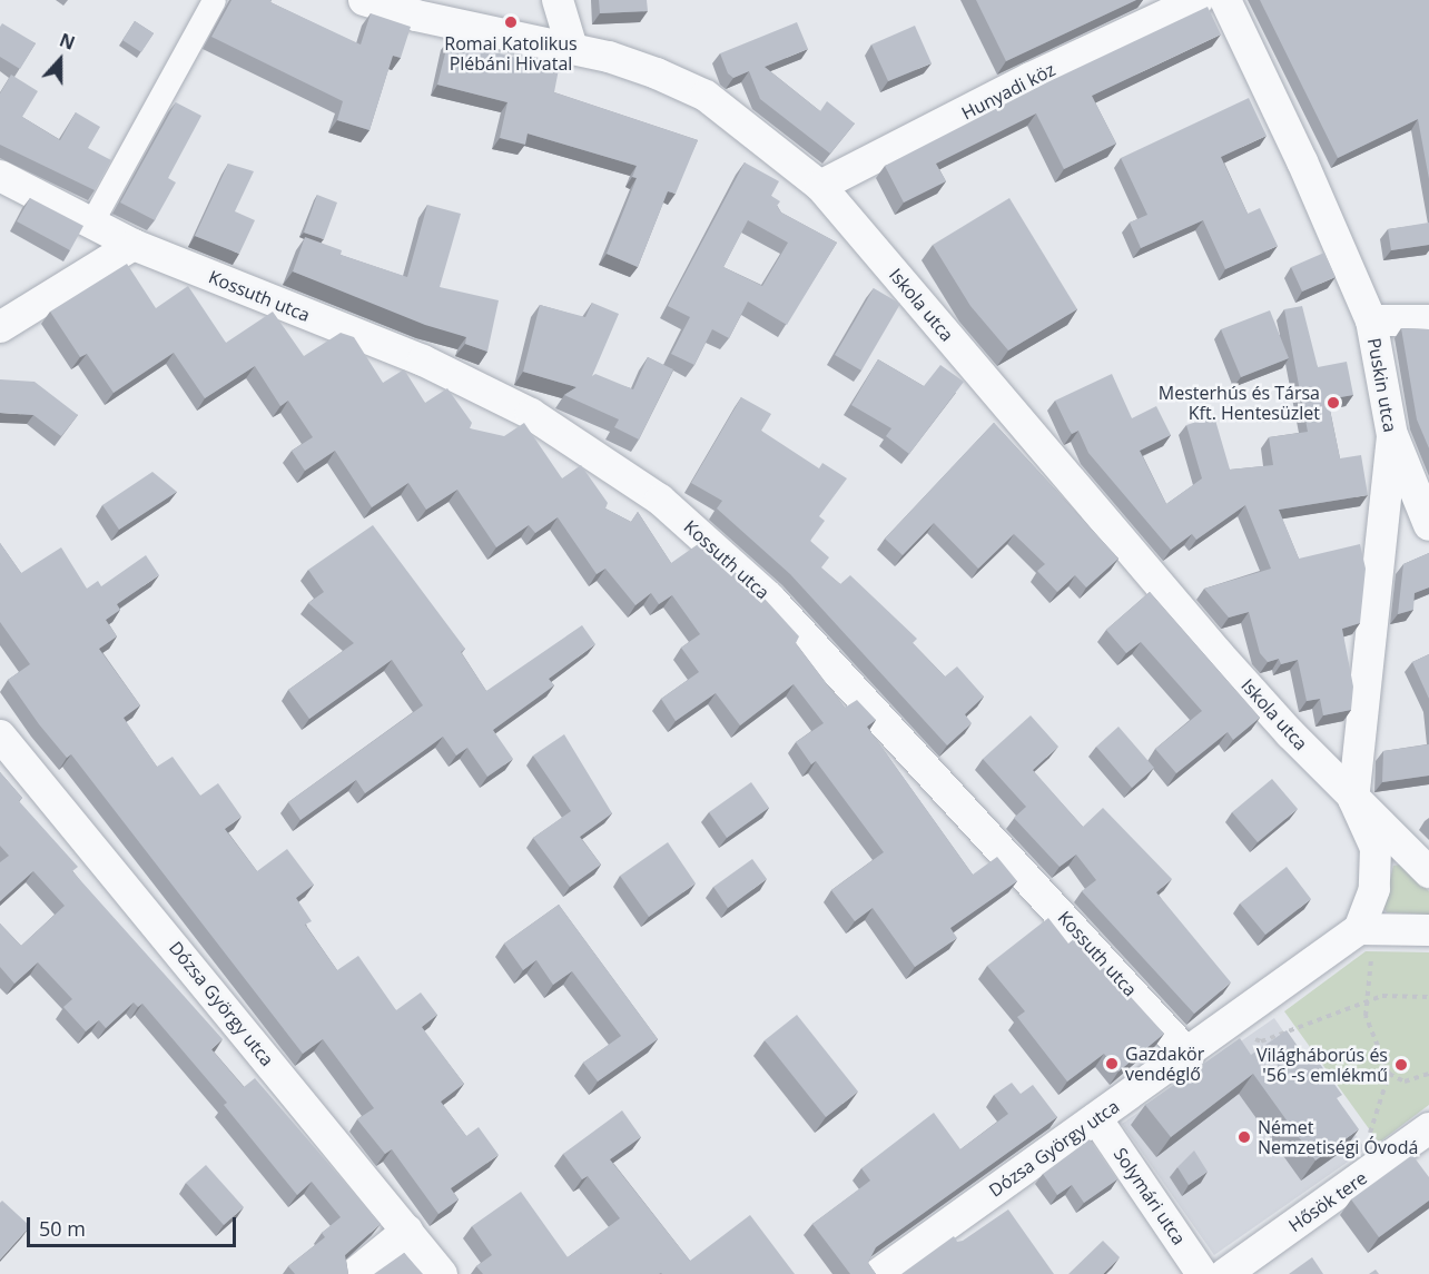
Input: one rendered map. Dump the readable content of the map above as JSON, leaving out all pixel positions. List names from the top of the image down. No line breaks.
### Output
{"streets":{"street":["Hunyadi köz","Kossuth utca","Iskola utca","Puskin utca","Dózsa György utca","Solymári utca","Hősök tere"]},"crossings":[["Hunyadi köz","Iskola utca"],["Kossuth utca","Dózsa György utca"],["Iskola utca","Puskin utca"],["Dózsa György utca","Solymári utca"]],"places":["Romai Katolikus Plébáni Hivatal","Mesterhús és Társa Kft. Hentesüzlet","Gazdakör vendéglő","Világháborús és '56 -s emlékmű","Német Nemzetiségi Óvodá"],"scale_bar":"50 m","north":"top"}
